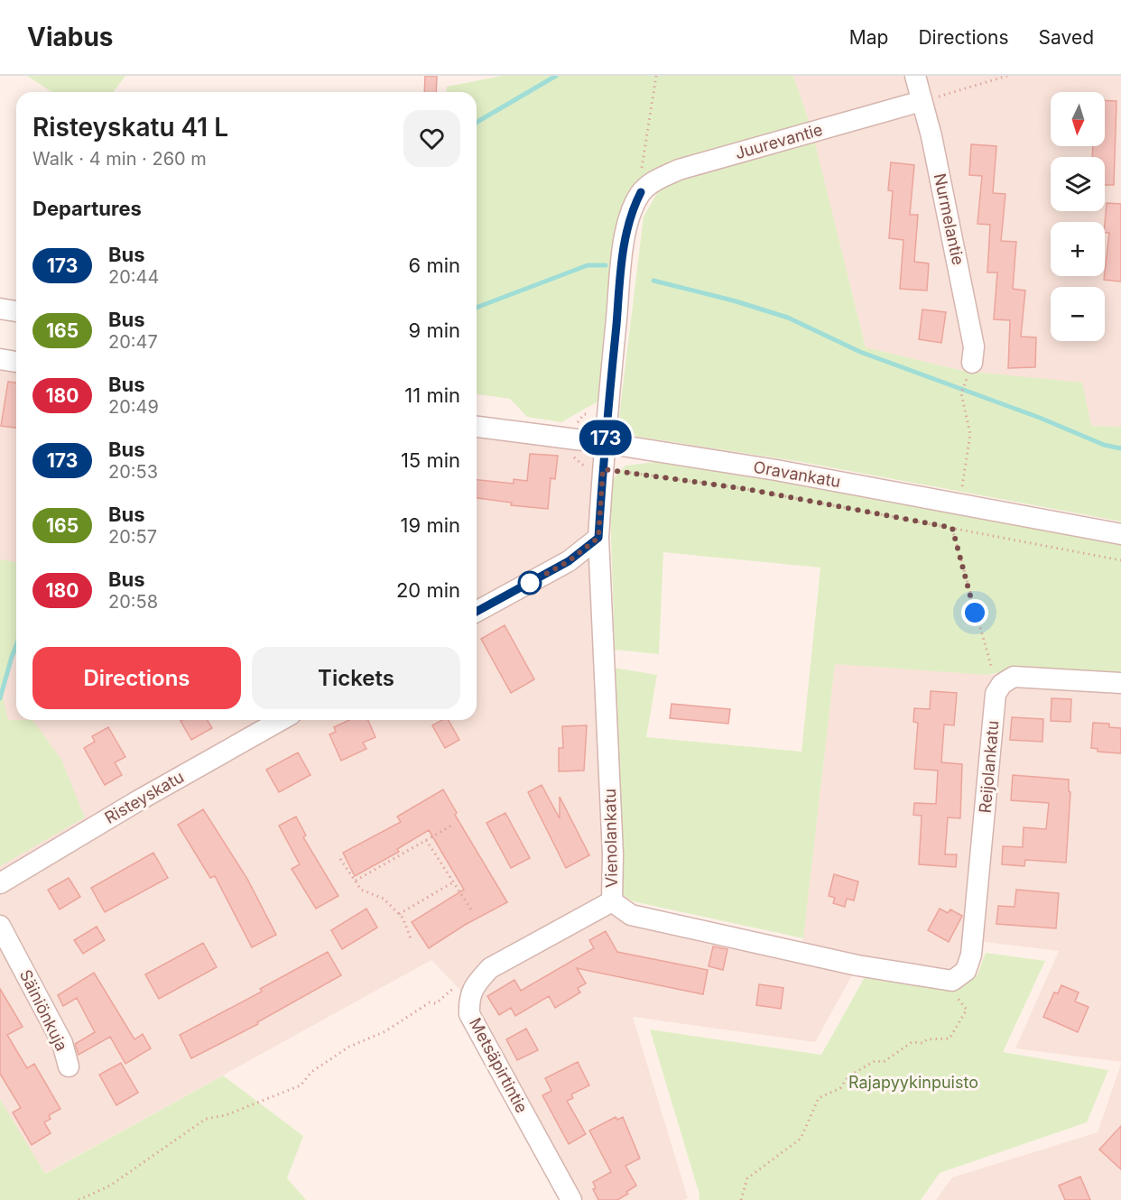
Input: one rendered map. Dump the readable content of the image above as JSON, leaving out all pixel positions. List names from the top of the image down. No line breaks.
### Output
{"streets":{"street":["Juurevantie","Nurmelantie","Oravankatu","Reijolankatu","Risteyskatu","Vienolankatu","Säiniönkuja","Metsäpirtintie"]},"crossings":[["Juurevantie","Nurmelantie"],["Reijolankatu","Vienolankatu"],["Vienolankatu","Metsäpirtintie"]],"parks":["Rajapyykinpuisto"],"lines":["bus line 173"],"north":"bottom","page":{"header":"Viabus","nav":["Map","Directions","Saved"],"on_map":"173","map_buttons":["+","−"],"heading":[["Risteyskatu 41 L","Walk · 4 min · 260 m"],"Departures"],"list":[{"mark":"173","name":"Bus","note":"20:44","value":"6 min"},{"mark":"165","name":"Bus","note":"20:47","value":"9 min"},{"mark":"180","name":"Bus","note":"20:49","value":"11 min"},{"mark":"173","name":"Bus","note":"20:53","value":"15 min"},{"mark":"165","name":"Bus","note":"20:57","value":"19 min"},{"mark":"180","name":"Bus","note":"20:58","value":"20 min"}],"buttons":["Directions","Tickets"]}}
